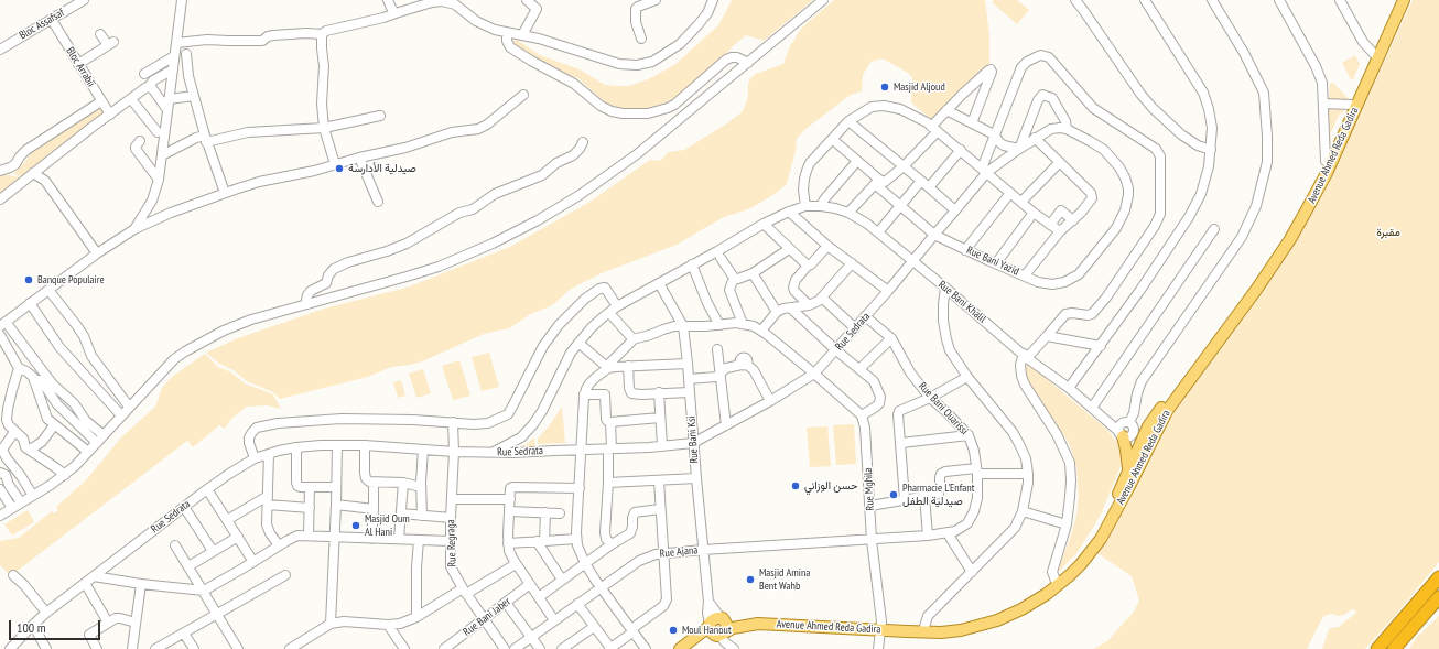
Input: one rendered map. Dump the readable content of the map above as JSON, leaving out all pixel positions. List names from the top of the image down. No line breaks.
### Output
{"streets":{"main road":["Avenue Ahmed Reda Gadira"],"street":["Bloc Assafsaf","Bloc Arrabiï","Rue Bani Yazid","Rue Bani Khalil","Rue Sedrata","Rue Bani Ouarissi","Rue Bani Ksi","Rue Mghila","Rue Regraga","Rue Ajana","Rue Bani Jaber"]},"crossings":[["Bloc Assafsaf","Bloc Arrabiï"],["Avenue Ahmed Reda Gadira","Rue Bani Khalil"],["Avenue Ahmed Reda Gadira","Rue Bani Ksi"],["Avenue Ahmed Reda Gadira","Rue Mghila"],["Rue Bani Yazid","Rue Sedrata"],["Rue Bani Khalil","Rue Sedrata"],["Rue Bani Khalil","Rue Bani Ksi"],["Rue Sedrata","Rue Bani Ouarissi"],["Rue Sedrata","Rue Bani Ksi"],["Rue Sedrata","Rue Regraga"],["Rue Bani Ouarissi","Rue Mghila"],["Rue Bani Ouarissi","Rue Ajana"],["Rue Bani Ksi","Rue Ajana"],["Rue Mghila","Rue Ajana"],["Rue Regraga","Rue Bani Jaber"]],"parks":["مقبرة"],"places":["Masjid Aljoud","صيدلية الأدارسة","Banque Populaire","حسن الوزاني","Pharmacie L'Enfant صيدلية الطفل","Masjid Oum Al Hani","Masjid Amina Bent Wahb","Moul Hanout"],"scale_bar":"100 m"}
